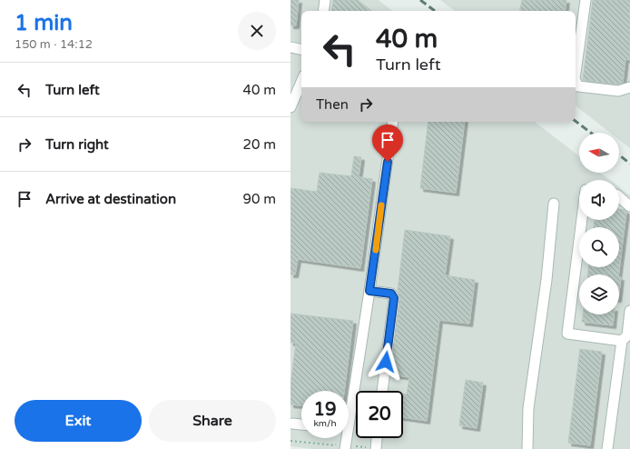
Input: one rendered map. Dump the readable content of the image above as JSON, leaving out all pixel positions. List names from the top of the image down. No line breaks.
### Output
{"north":"left","page":{"heading":["1 min","150 m · 14:12"],"turn":["40 m","Turn left"],"list":[{"name":"Turn left","value":"40 m"},{"name":"Turn right","value":"20 m"},{"name":"Arrive at destination","value":"90 m"}],"then":"Then","speed":"19 km/h","limit":"20","buttons":["Exit","Share"]}}
